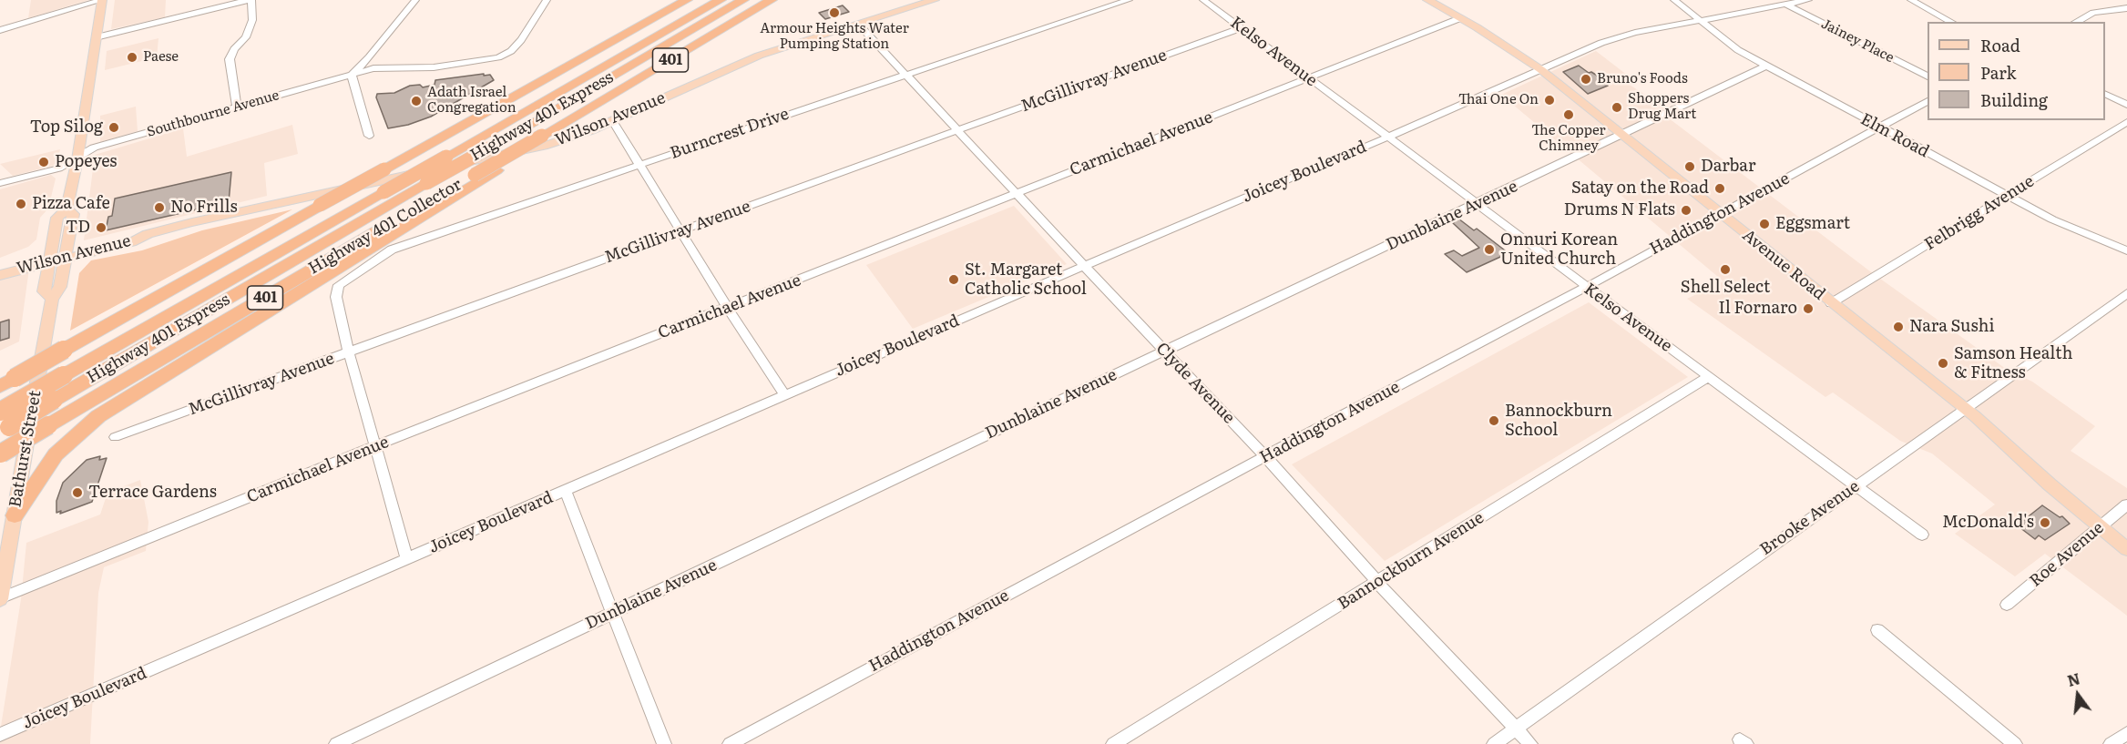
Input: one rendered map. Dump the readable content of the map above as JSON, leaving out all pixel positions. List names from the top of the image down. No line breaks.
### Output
{"streets":{"highway":["401","Highway 401 Express","Highway 401 Collector"],"main road":["Wilson Avenue","Avenue Road","Bathurst Street"],"street":["Jainey Place","Kelso Avenue","McGillivray Avenue","Southbourne Avenue","Burncrest Drive","Elm Road","Carmichael Avenue","Joicey Boulevard","Felbrigg Avenue","Haddington Avenue","Dunblaine Avenue","Clyde Avenue","Brooke Avenue","Roe Avenue","Bannockburn Avenue"]},"crossings":[["Jainey Place","Joicey Boulevard"],["Kelso Avenue","McGillivray Avenue"],["Kelso Avenue","Carmichael Avenue"],["Kelso Avenue","Joicey Boulevard"],["Kelso Avenue","Haddington Avenue"],["Kelso Avenue","Dunblaine Avenue"],["Kelso Avenue","Brooke Avenue"],["Kelso Avenue","Bannockburn Avenue"],["McGillivray Avenue","Burncrest Drive"],["McGillivray Avenue","Clyde Avenue"],["Southbourne Avenue","Bathurst Street"],["Wilson Avenue","Clyde Avenue"],["Wilson Avenue","Bathurst Street"],["Burncrest Drive","Clyde Avenue"],["Elm Road","Joicey Boulevard"],["Elm Road","Felbrigg Avenue"],["Elm Road","Haddington Avenue"],["Elm Road","Dunblaine Avenue"],["Carmichael Avenue","Avenue Road"],["Carmichael Avenue","Clyde Avenue"],["Carmichael Avenue","Bathurst Street"],["Joicey Boulevard","Avenue Road"],["Joicey Boulevard","Clyde Avenue"],["Felbrigg Avenue","Avenue Road"],["Haddington Avenue","Avenue Road"],["Haddington Avenue","Clyde Avenue"],["Dunblaine Avenue","Avenue Road"],["Dunblaine Avenue","Clyde Avenue"],["Avenue Road","Brooke Avenue"],["Avenue Road","Roe Avenue"],["Clyde Avenue","Brooke Avenue"],["Clyde Avenue","Bannockburn Avenue"]],"places":["Armour Heights Water Pumping Station","Paese","Bruno's Foods","Thai One On","Adath Israel Congregation","Shoppers Drug Mart","The Copper Chimney","Top Silog","Popeyes","Darbar","Satay on the Road","Pizza Cafe","No Frills","Drums N Flats","Eggsmart","TD","Onnuri Korean United Church","Shell Select","St. Margaret Catholic School","Il Fornaro","Nara Sushi","Samson Health & Fitness","Bannockburn School","Terrace Gardens","McDonald's"],"legend":["Road","Park","Building"],"north":"top"}
